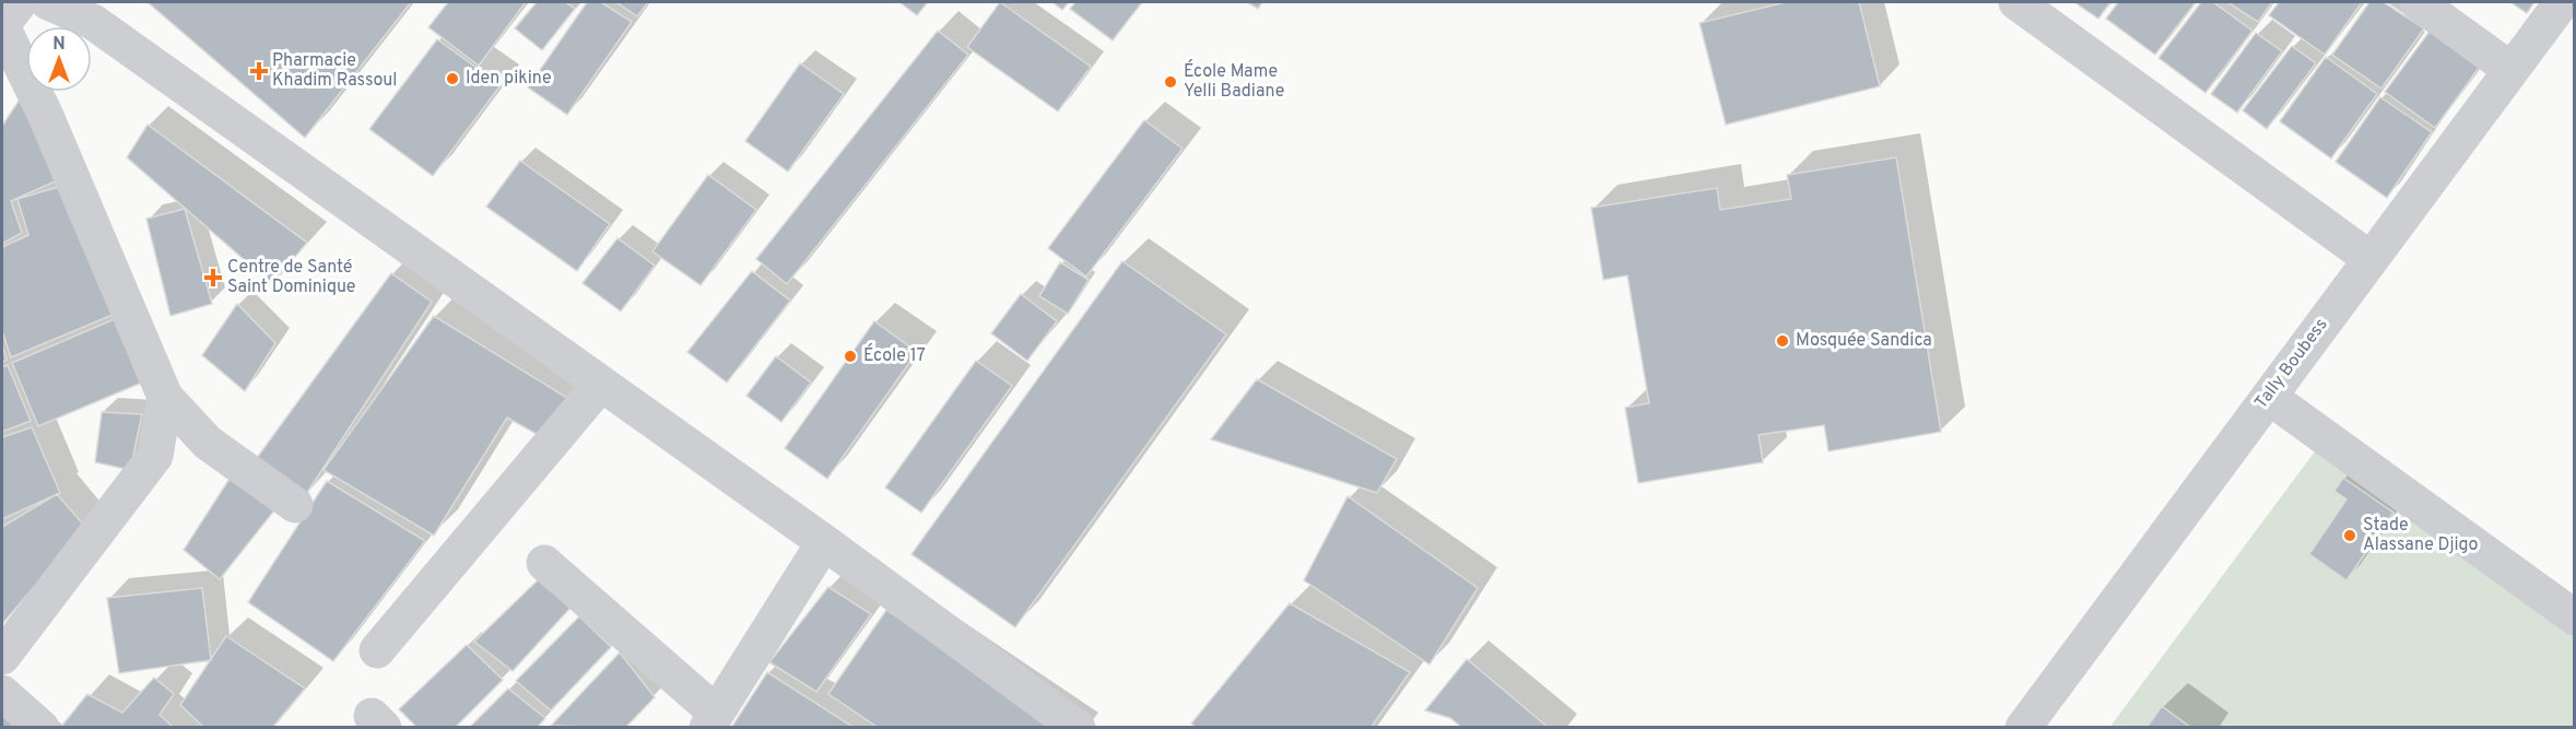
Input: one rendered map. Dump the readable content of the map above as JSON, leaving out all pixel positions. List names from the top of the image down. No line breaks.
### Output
{"streets":{"street":["Tally Boubess"]},"places":{"health":["Pharmacie Khadim Rassoul","Centre de Santé Saint Dominique"],"other":["Iden pikine","École Mame Yelli Badiane","Mosquée Sandica","École 17","Stade Alassane Djigo"]},"north":"top"}
